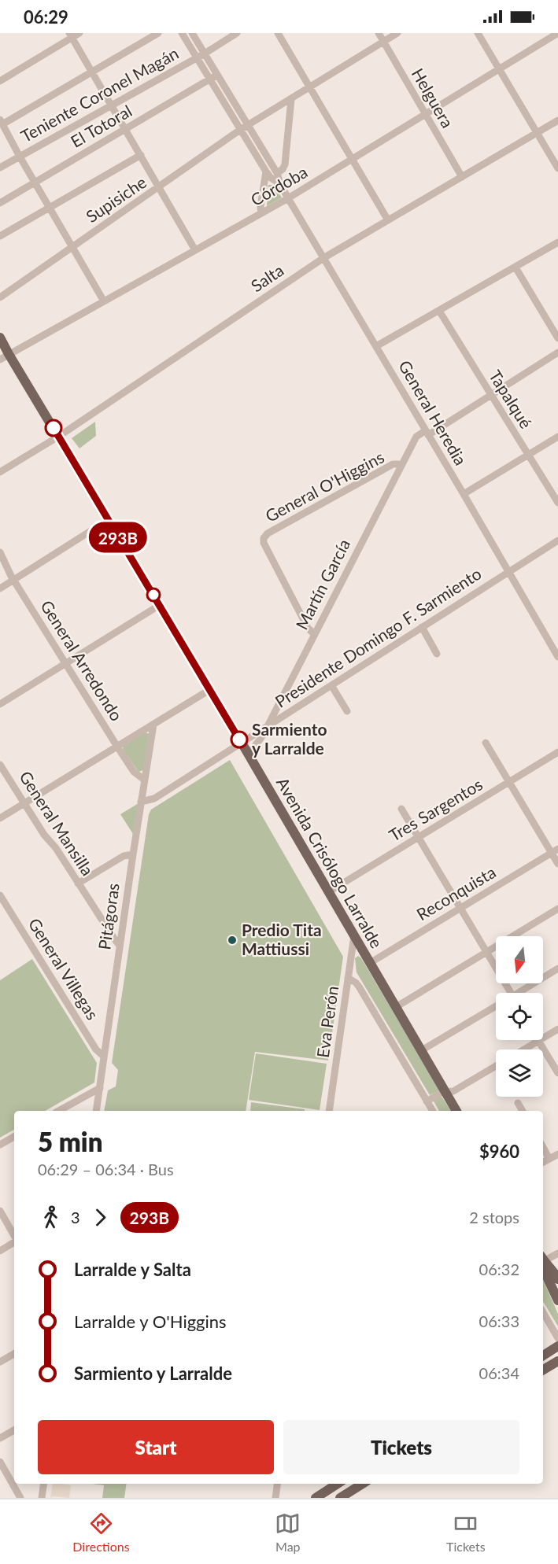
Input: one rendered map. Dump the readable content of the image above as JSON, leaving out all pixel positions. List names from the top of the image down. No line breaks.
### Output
{"streets":{"main road":["Avenida Crisólogo Larralde"],"street":["Teniente Coronel Magán","Helguera","El Totoral","Córdoba","Supisiche","Salta","Tapalqué","General Heredia","General O'Higgins","Martín García","Presidente Domingo F. Sarmiento","General Arredondo","Tres Sargentos","General Mansilla","Reconquista","Pitágoras","General Villegas","Eva Perón"]},"crossings":[["Teniente Coronel Magán","General Heredia"],["Helguera","Córdoba"],["Helguera","Supisiche"],["Helguera","Salta"],["El Totoral","General Heredia"],["Córdoba","General Heredia"],["Córdoba","Avenida Crisólogo Larralde"],["Supisiche","General Heredia"],["Salta","General Heredia"],["Salta","Avenida Crisólogo Larralde"],["General Heredia","Martín García"],["General Heredia","Presidente Domingo F. Sarmiento"],["General O'Higgins","Martín García"],["Martín García","Presidente Domingo F. Sarmiento"],["Martín García","Avenida Crisólogo Larralde"],["Presidente Domingo F. Sarmiento","Avenida Crisólogo Larralde"],["Presidente Domingo F. Sarmiento","Pitágoras"],["General Arredondo","Pitágoras"],["Tres Sargentos","Avenida Crisólogo Larralde"],["General Mansilla","Pitágoras"],["Avenida Crisólogo Larralde","Reconquista"],["Avenida Crisólogo Larralde","Eva Perón"],["Pitágoras","General Villegas"]],"places":["Sarmiento y Larralde","Predio Tita Mattiussi"],"lines":["bus line 293B"],"north":"bottom","page":{"status":"06:29","on_map":"293B","heading":["5 min","06:29 – 06:34 · Bus","$960"],"legs":["3","293B","2 stops"],"list":[{"name":"Larralde y Salta","value":"06:32"},{"name":"Larralde y O'Higgins","value":"06:33"},{"name":"Sarmiento y Larralde","value":"06:34"}],"buttons":["Start","Tickets"],"tabs":["Directions","Map","Tickets"]}}
